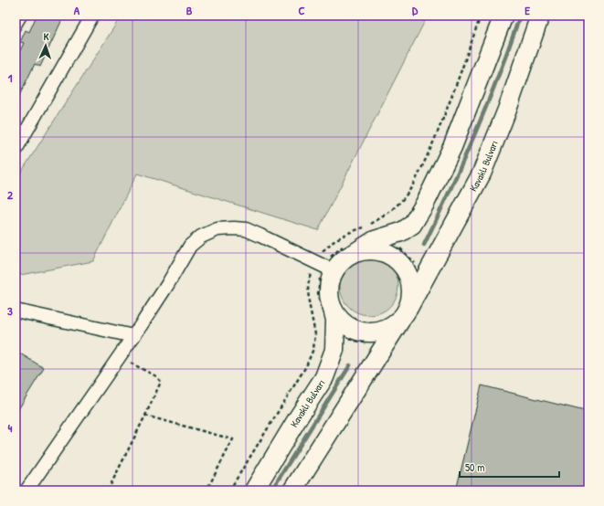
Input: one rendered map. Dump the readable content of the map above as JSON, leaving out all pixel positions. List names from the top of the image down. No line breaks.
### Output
{"streets":{"main road":["Kavaklı Bulvarı"]},"scale_bar":"50 m","north":"top","grid":{"columns":["A","B","C","D","E"],"rows":["1","2","3","4"]}}
